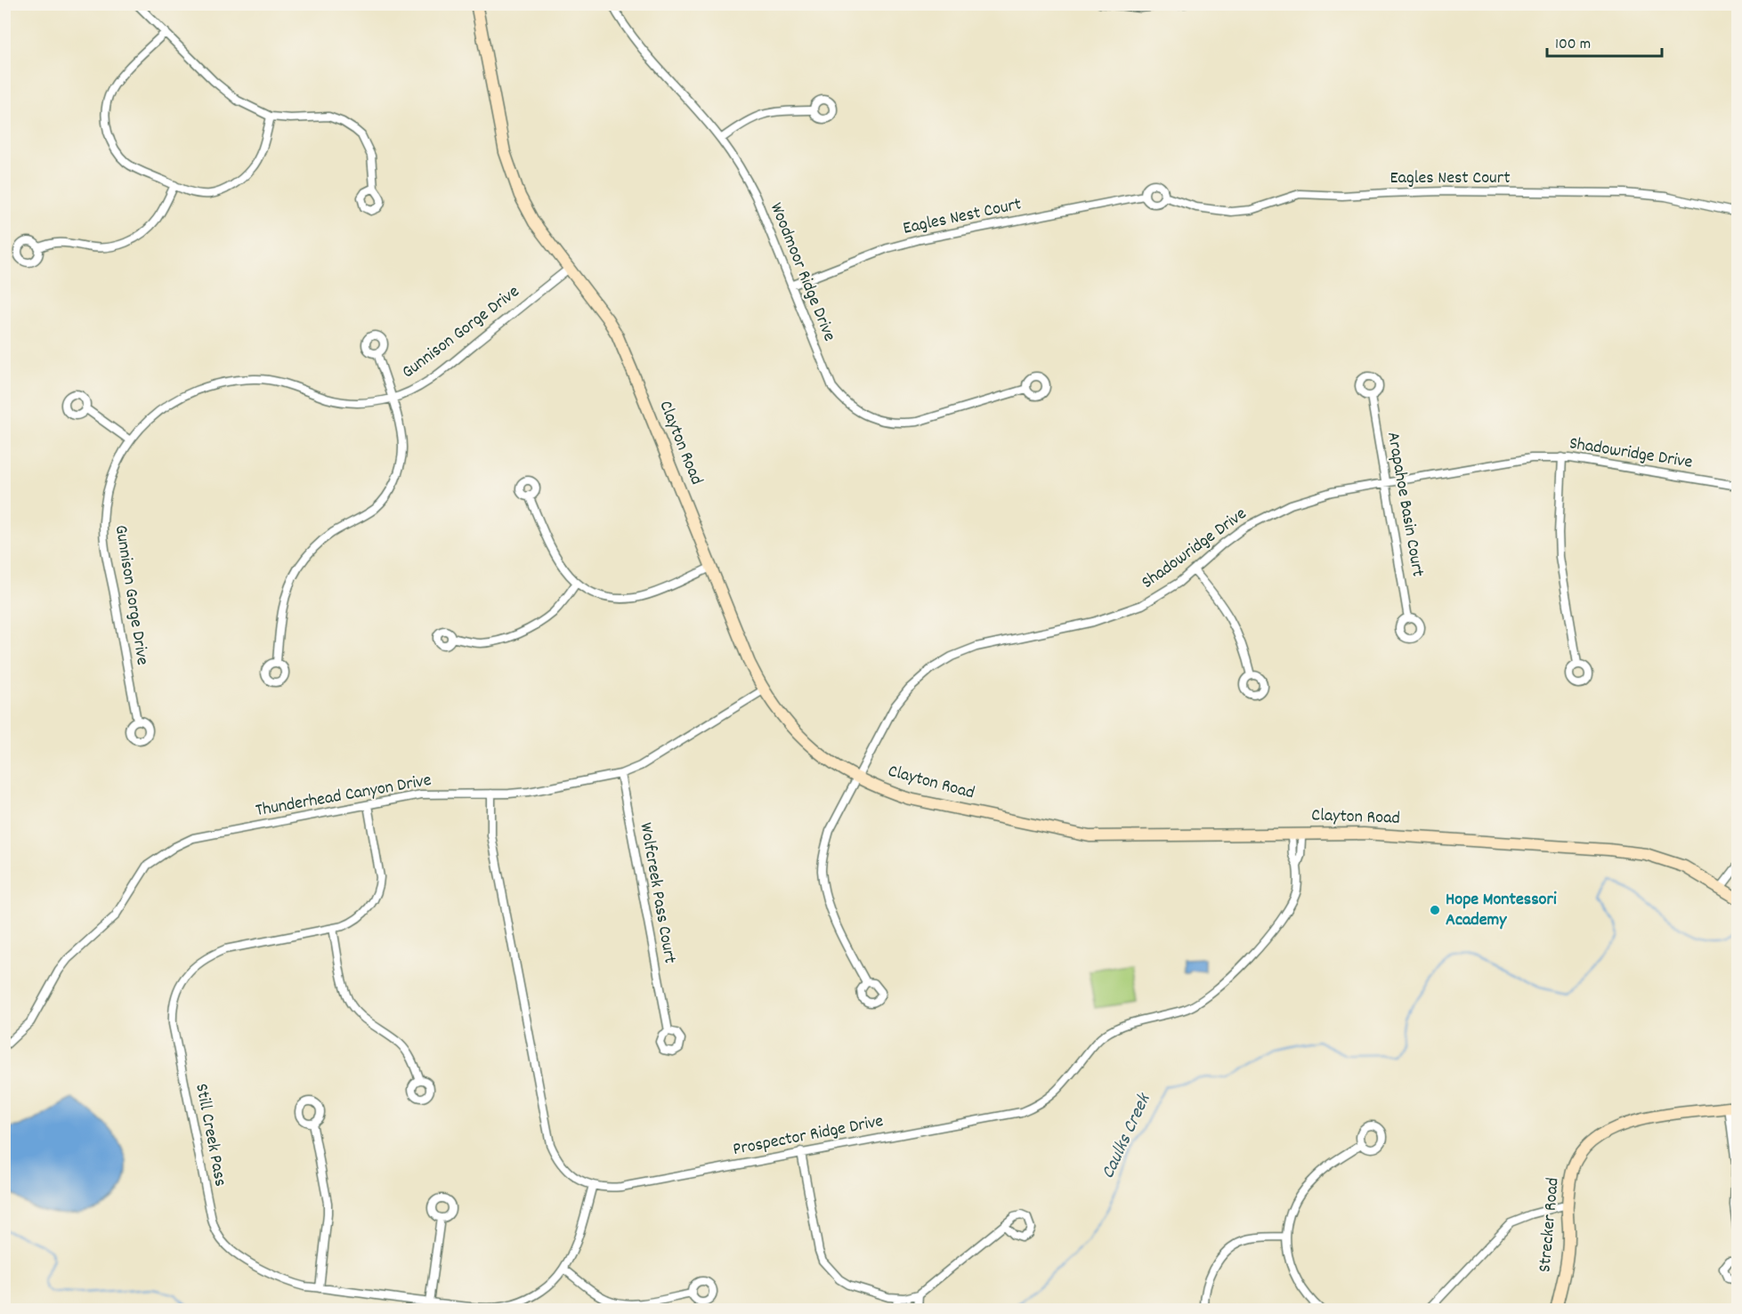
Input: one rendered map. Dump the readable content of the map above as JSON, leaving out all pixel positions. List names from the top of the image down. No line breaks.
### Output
{"streets":{"main road":["Clayton Road","Strecker Road"],"street":["Eagles Nest Court","Woodmoor Ridge Drive","Gunnison Gorge Drive","Shadowridge Drive","Arapahoe Basin Court","Thunderhead Canyon Drive","Wolfcreek Pass Court","Still Creek Pass","Prospector Ridge Drive"]},"crossings":[["Eagles Nest Court","Woodmoor Ridge Drive"],["Gunnison Gorge Drive","Clayton Road"],["Clayton Road","Shadowridge Drive"],["Clayton Road","Thunderhead Canyon Drive"],["Clayton Road","Prospector Ridge Drive"],["Shadowridge Drive","Arapahoe Basin Court"],["Thunderhead Canyon Drive","Wolfcreek Pass Court"],["Thunderhead Canyon Drive","Still Creek Pass"],["Thunderhead Canyon Drive","Prospector Ridge Drive"],["Still Creek Pass","Prospector Ridge Drive"]],"water":["Caulks Creek"],"places":["Hope Montessori Academy"],"scale_bar":"100 m"}
